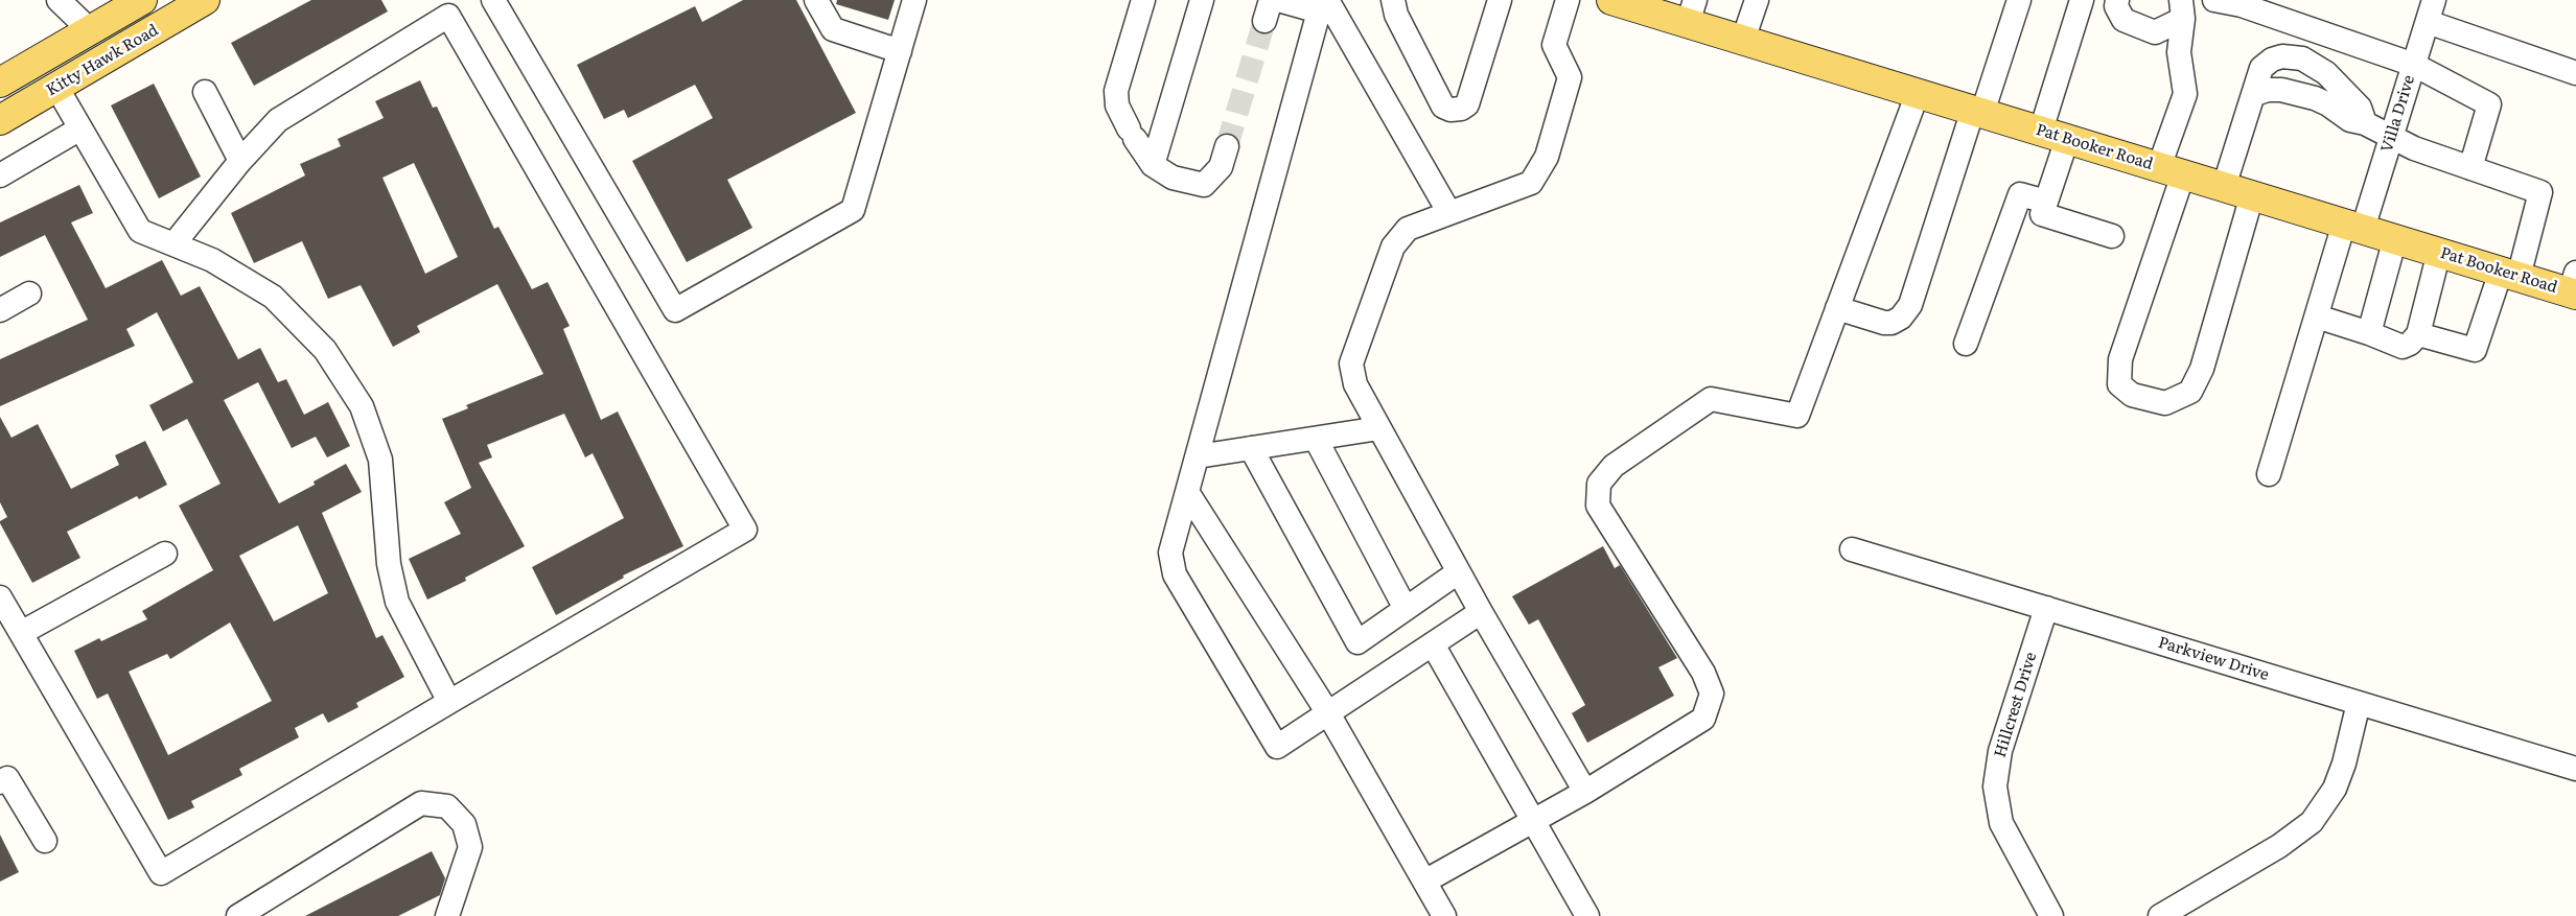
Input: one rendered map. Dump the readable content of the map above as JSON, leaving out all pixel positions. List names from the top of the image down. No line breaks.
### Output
{"streets":{"main road":["Kitty Hawk Road","Pat Booker Road"],"street":["Villa Drive","Parkview Drive","Hillcrest Drive"]},"crossings":[["Villa Drive","Pat Booker Road"],["Parkview Drive","Hillcrest Drive"]]}
